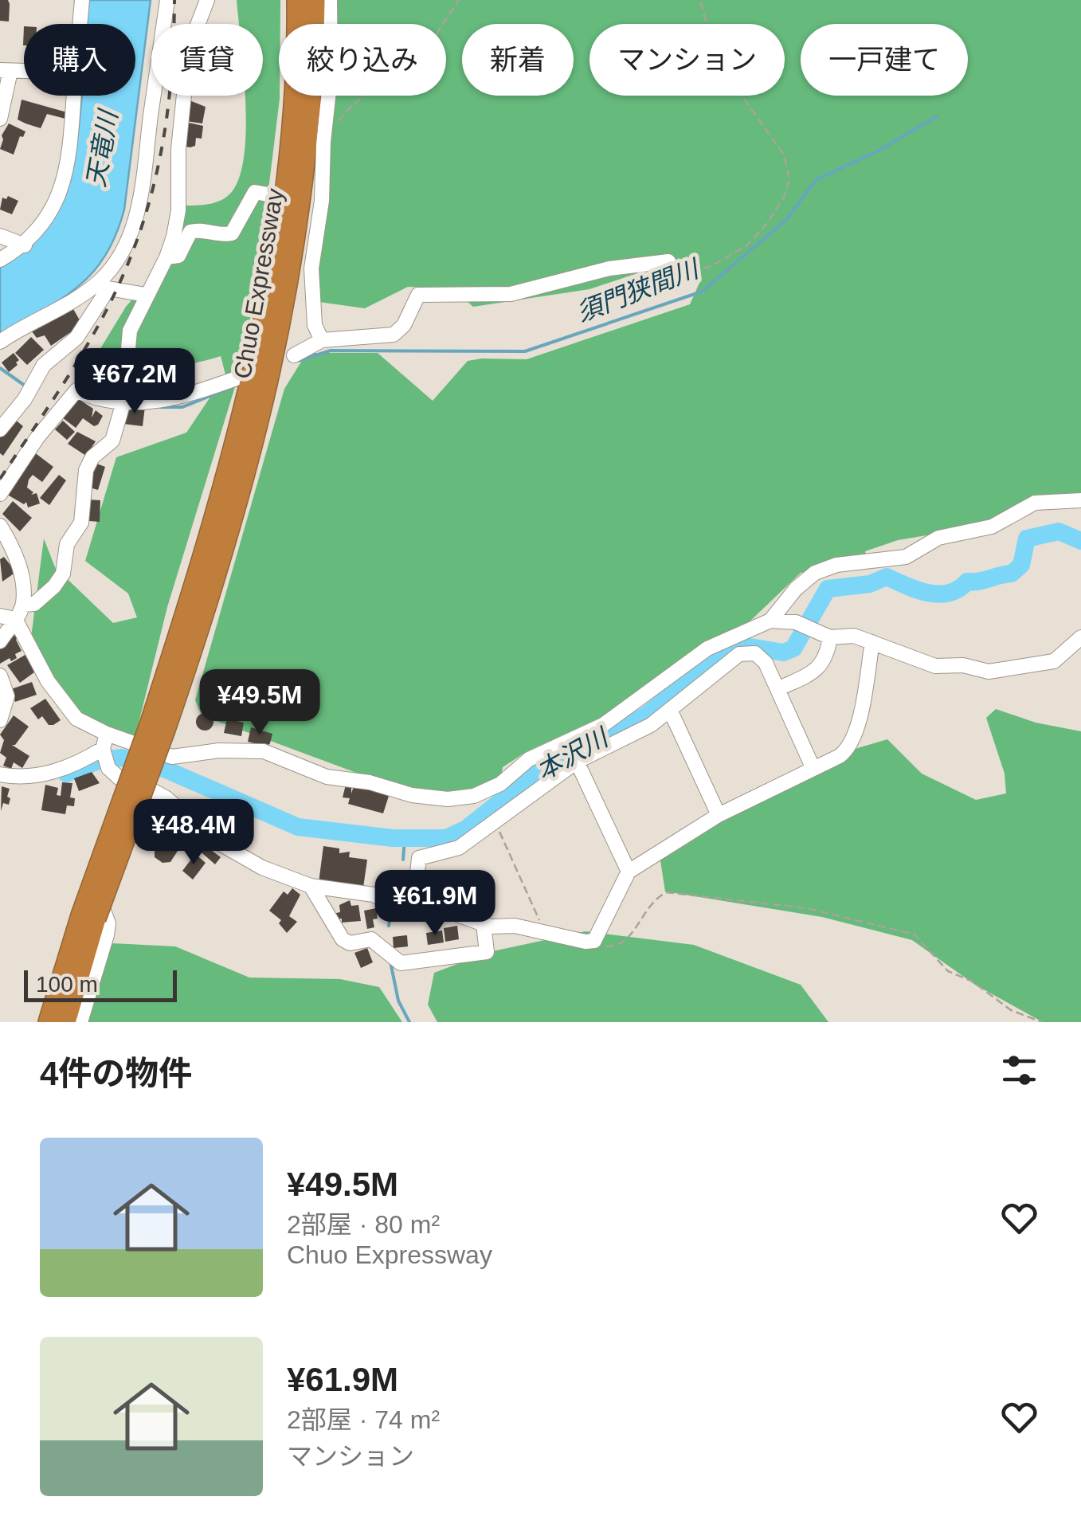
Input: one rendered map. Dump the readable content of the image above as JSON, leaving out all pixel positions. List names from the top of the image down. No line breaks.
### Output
{"streets":{"highway":["Chuo Expressway"]},"water":["天竜川","須門狭間川","本沢川"],"scale_bar":"100 m","page":{"chip":["購入","賃貸","絞り込み","新着","マンション","一戸建て"],"price":["¥67.2M","¥49.5M","¥48.4M","¥61.9M"],"scale":"100 m","heading":"4件の物件","list":[{"name":"¥49.5M","note":"2部屋 · 80 m² · Chuo Expressway"},{"name":"¥61.9M","note":"2部屋 · 74 m² · マンション"}]}}
